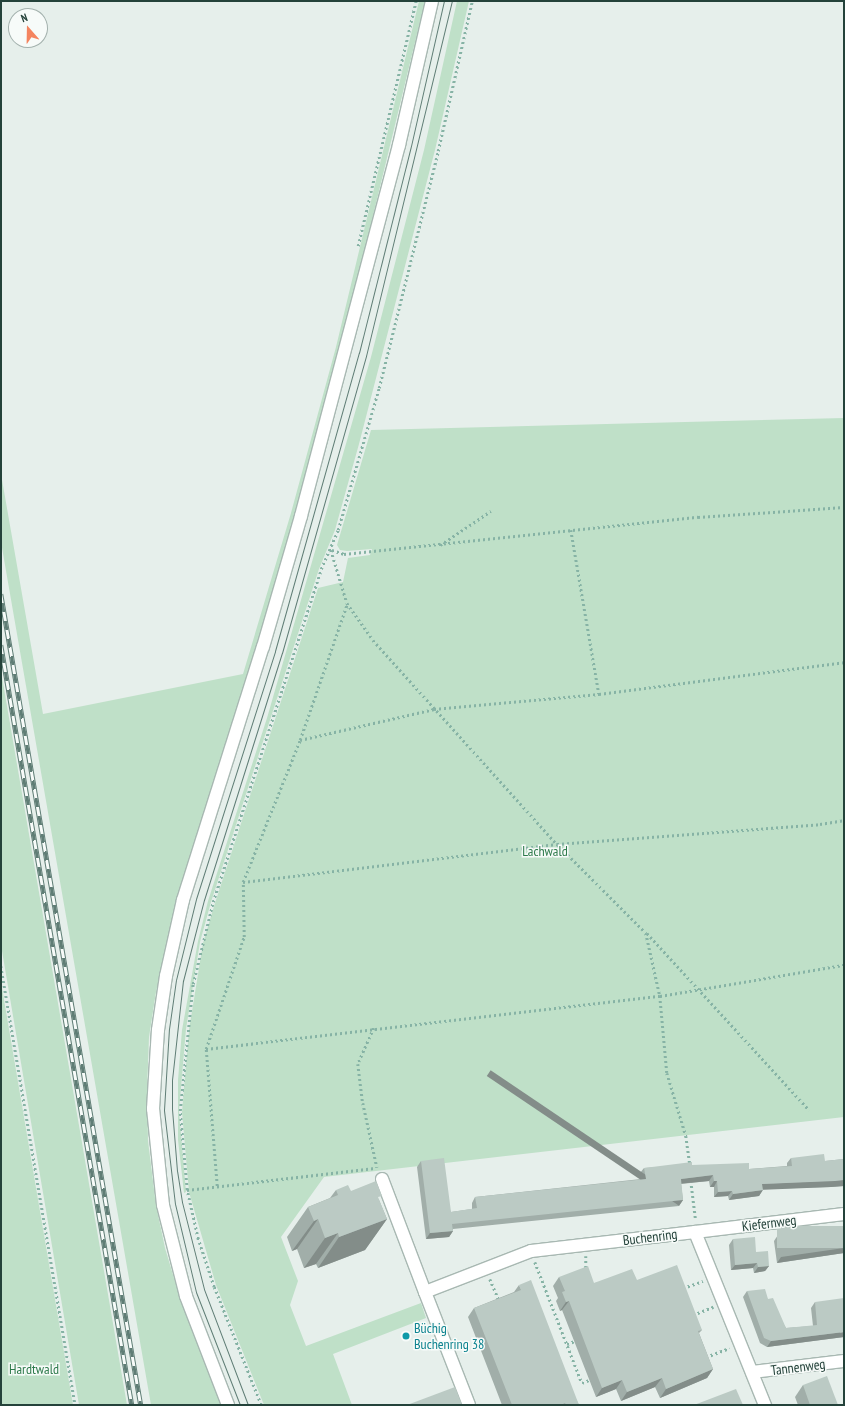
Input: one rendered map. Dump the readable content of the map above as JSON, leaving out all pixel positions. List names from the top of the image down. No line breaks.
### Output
{"streets":{"street":["Kiefernweg","Buchenring","Tannenweg"]},"crossings":[["Kiefernweg","Buchenring"],["Buchenring","Tannenweg"]],"parks":["Lachwald","Hardtwald"],"places":["Büchig Buchenring 38"],"north":"top"}
